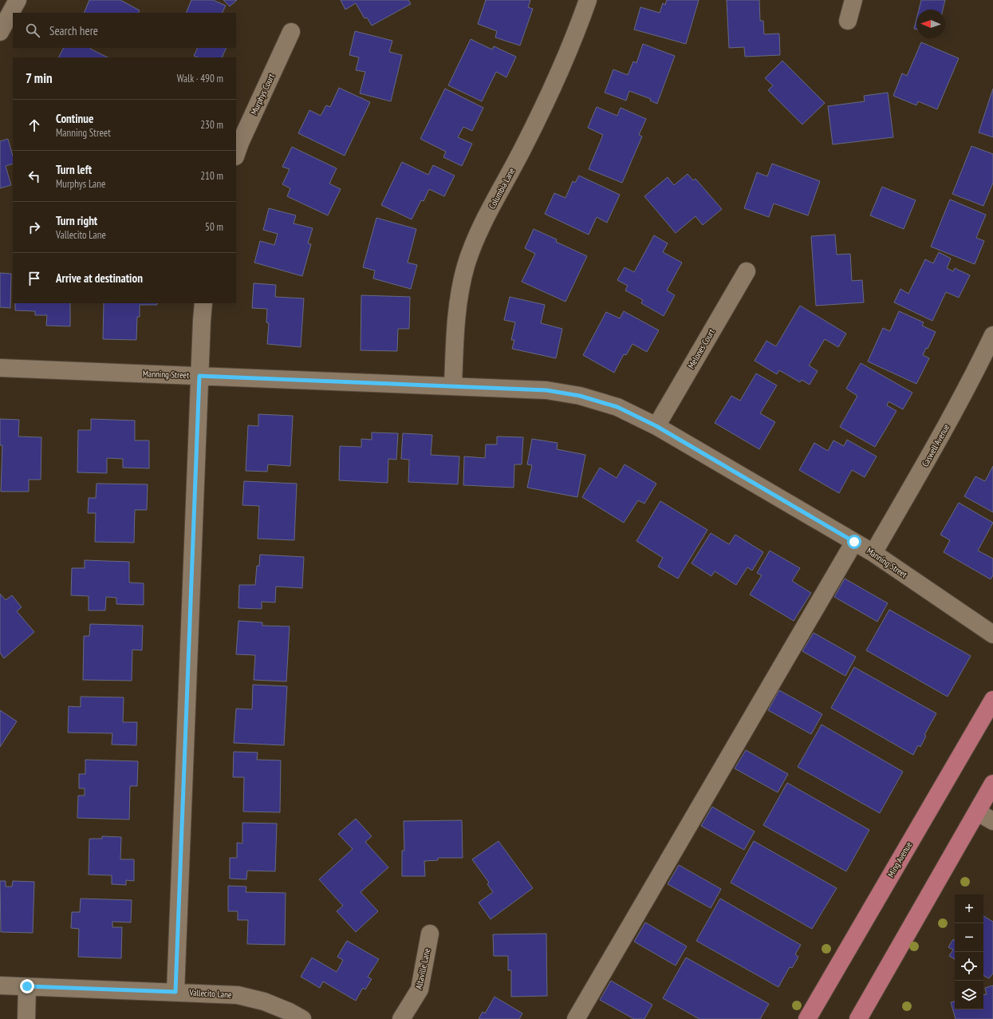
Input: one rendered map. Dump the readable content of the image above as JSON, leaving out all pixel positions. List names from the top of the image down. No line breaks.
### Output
{"streets":{"main road":["Ming Avenue"],"street":["Murphys Court","Columbia Lane","Melones Court","Manning Street","Caswell Avenue","Altaville Lane","Vallecito Lane"]},"crossings":[["Columbia Lane","Manning Street"],["Melones Court","Manning Street"],["Manning Street","Caswell Avenue"]],"north":"left","page":{"search":"Search here","heading":["7 min","Walk · 490 m"],"list":[["Continue","Manning Street","230 m"],["Turn left","Murphys Lane","210 m"],["Turn right","Vallecito Lane","50 m"],"Arrive at destination"],"map_buttons":["+","−"]}}
